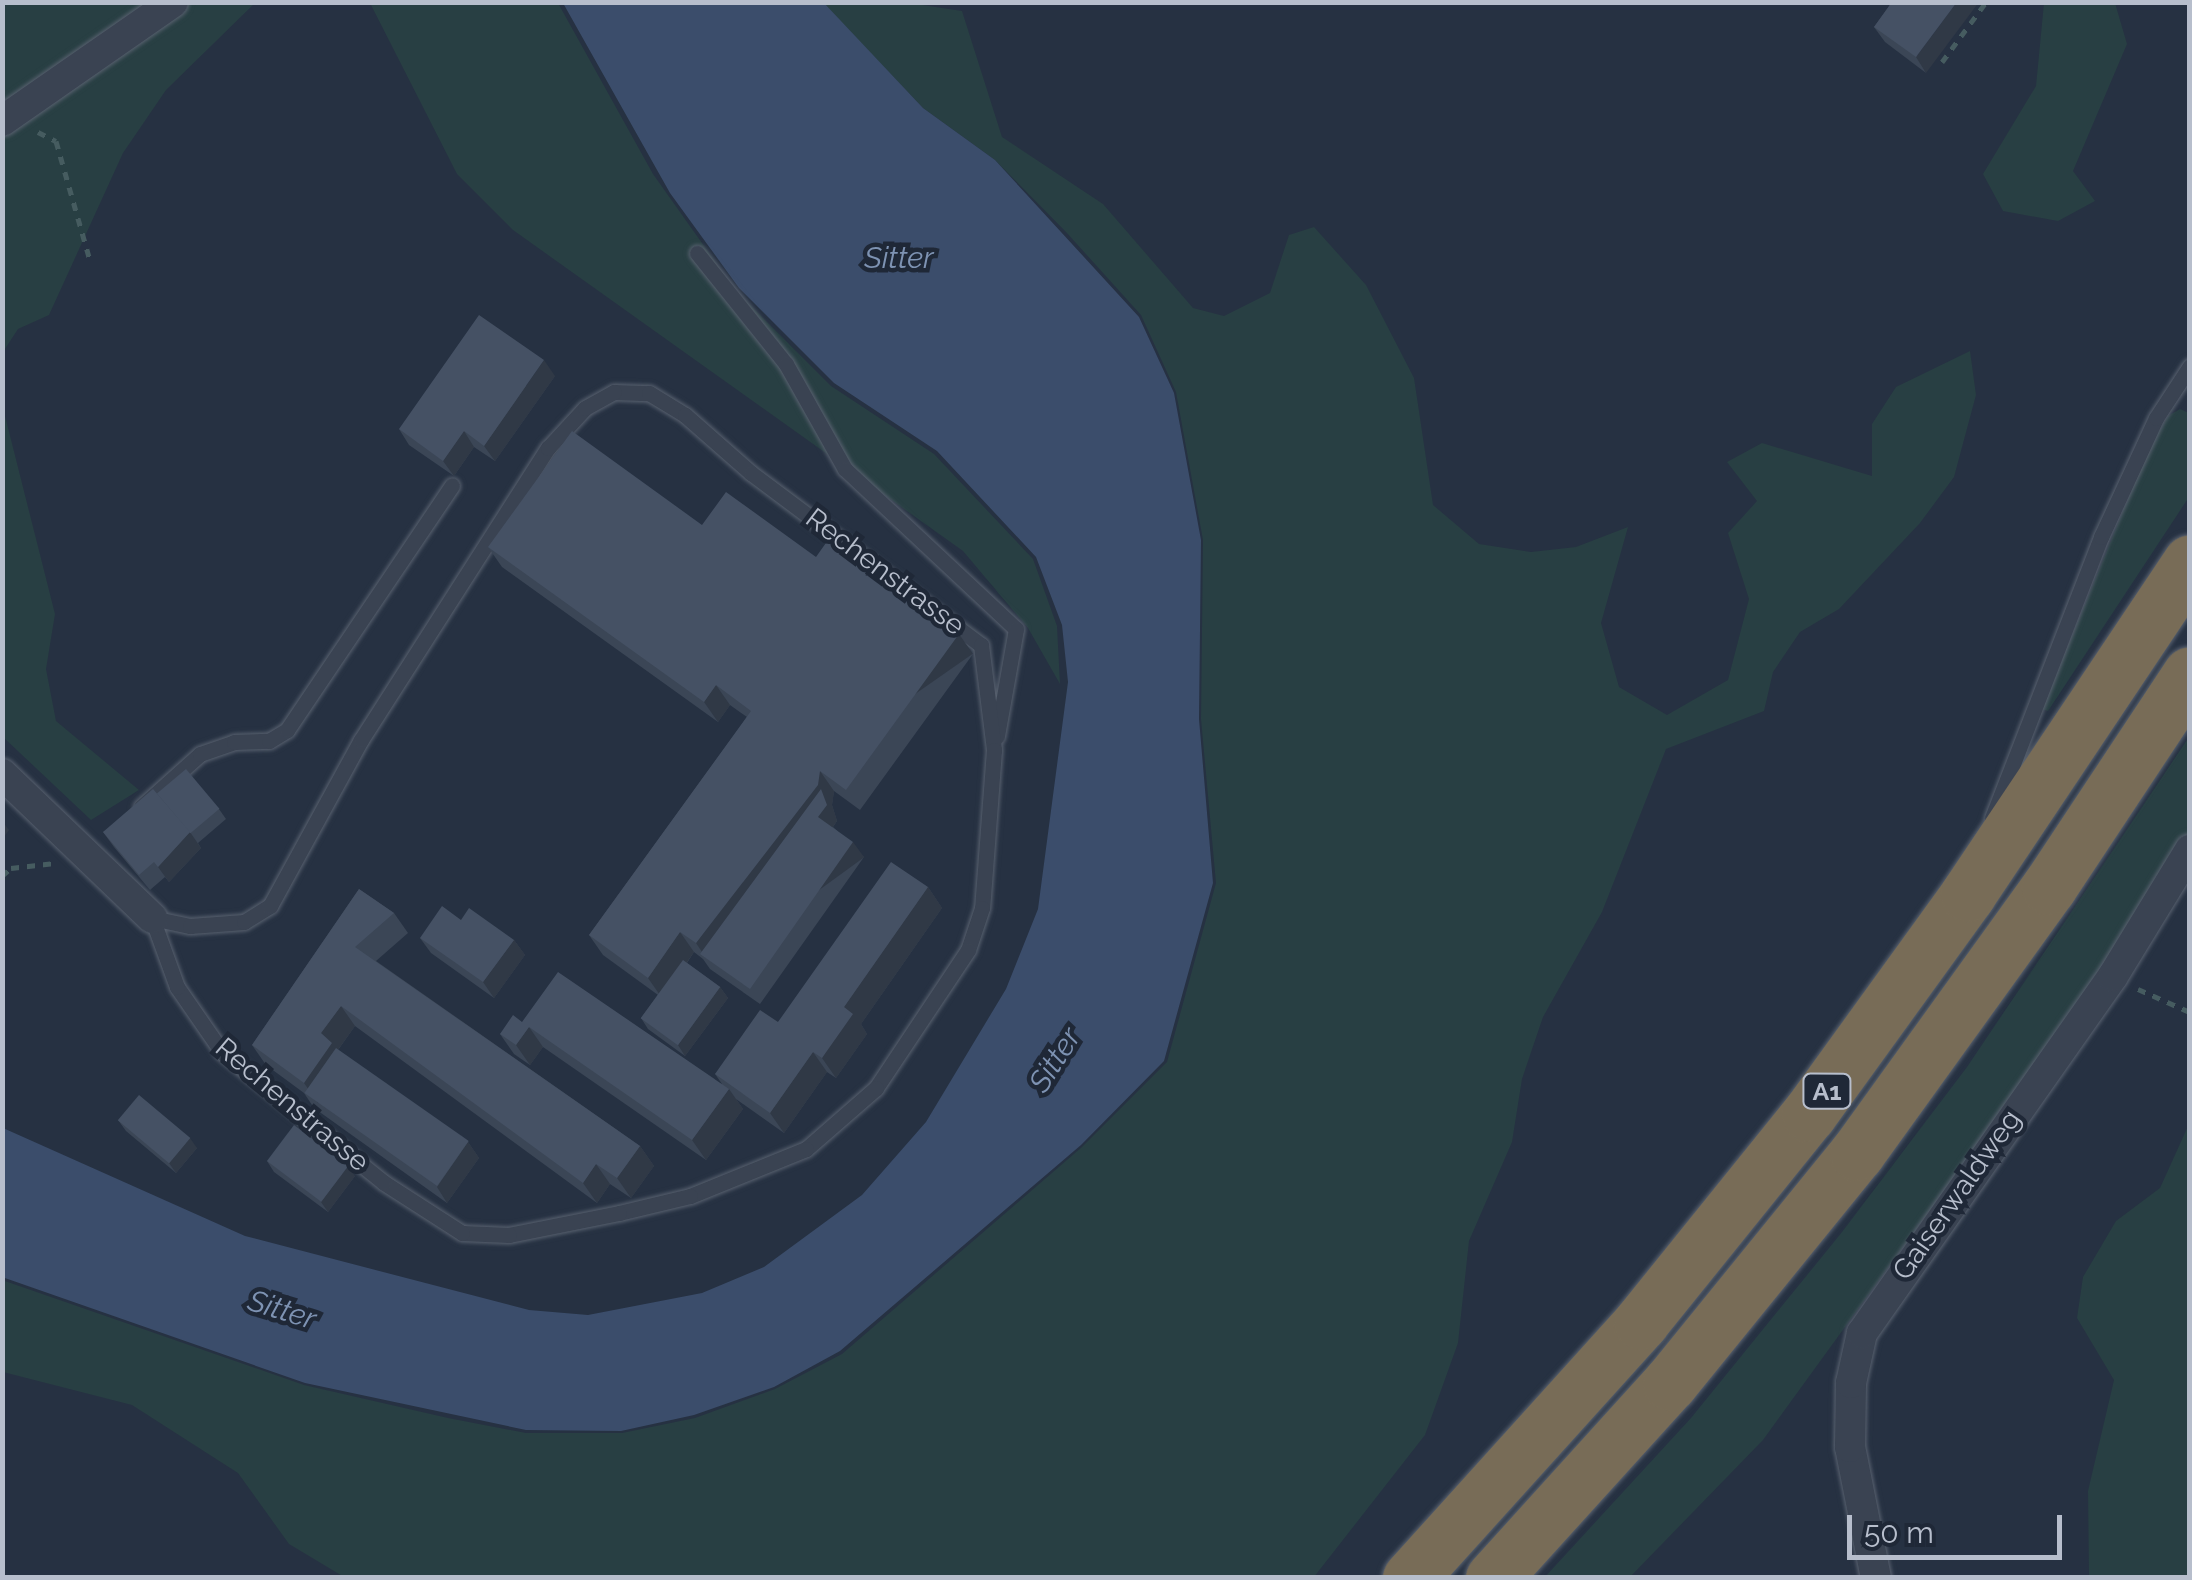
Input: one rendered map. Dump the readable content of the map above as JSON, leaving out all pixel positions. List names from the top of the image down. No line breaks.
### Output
{"streets":{"highway":["A1"],"street":["Rechenstrasse","Gaiserwaldweg"]},"water":["Sitter"],"scale_bar":"50 m"}
